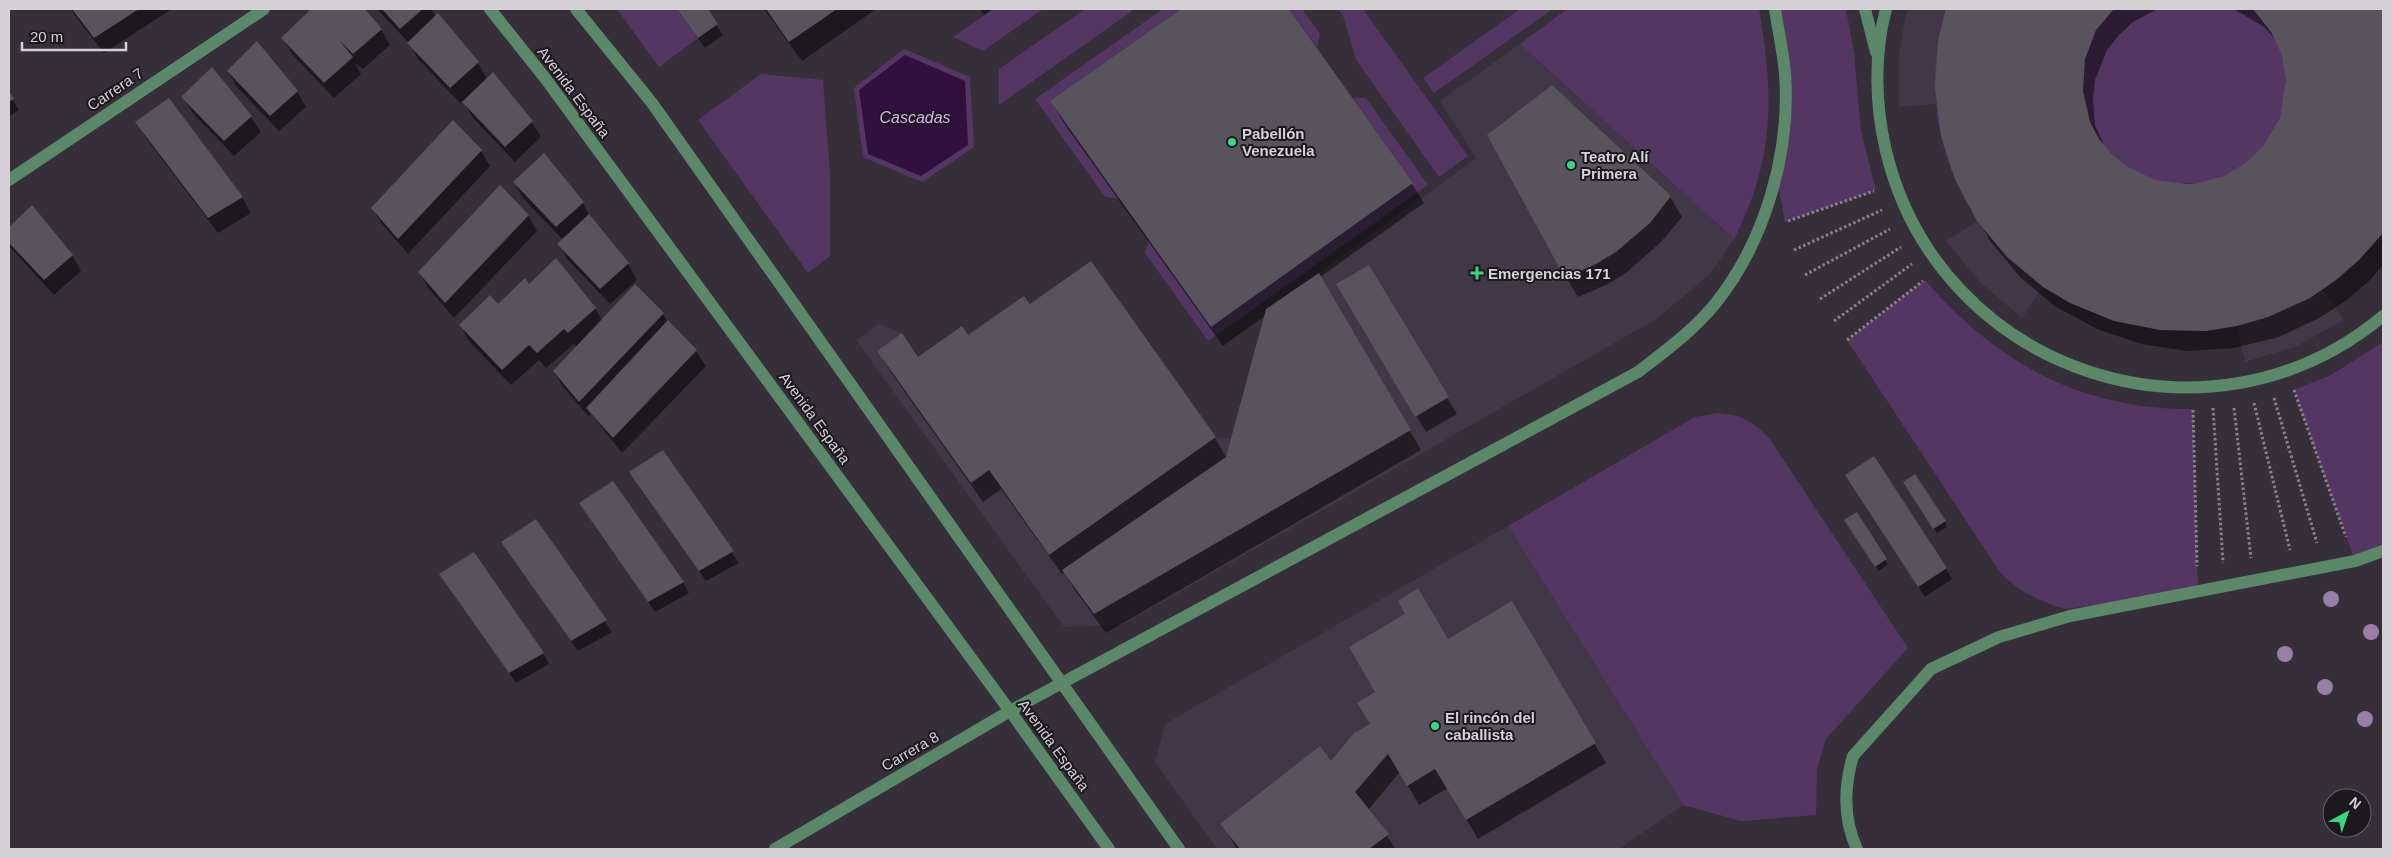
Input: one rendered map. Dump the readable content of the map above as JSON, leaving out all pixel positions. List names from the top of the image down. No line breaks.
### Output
{"streets":{"street":["Carrera 7","Avenida España","Carrera 8"]},"crossings":[["Avenida España","Carrera 8"]],"water":["Cascadas"],"places":{"other":["Pabellón Venezuela","Teatro Alí Primera","El rincón del caballista"],"health":["Emergencias 171"]},"scale_bar":"20 m","north":"top right"}
